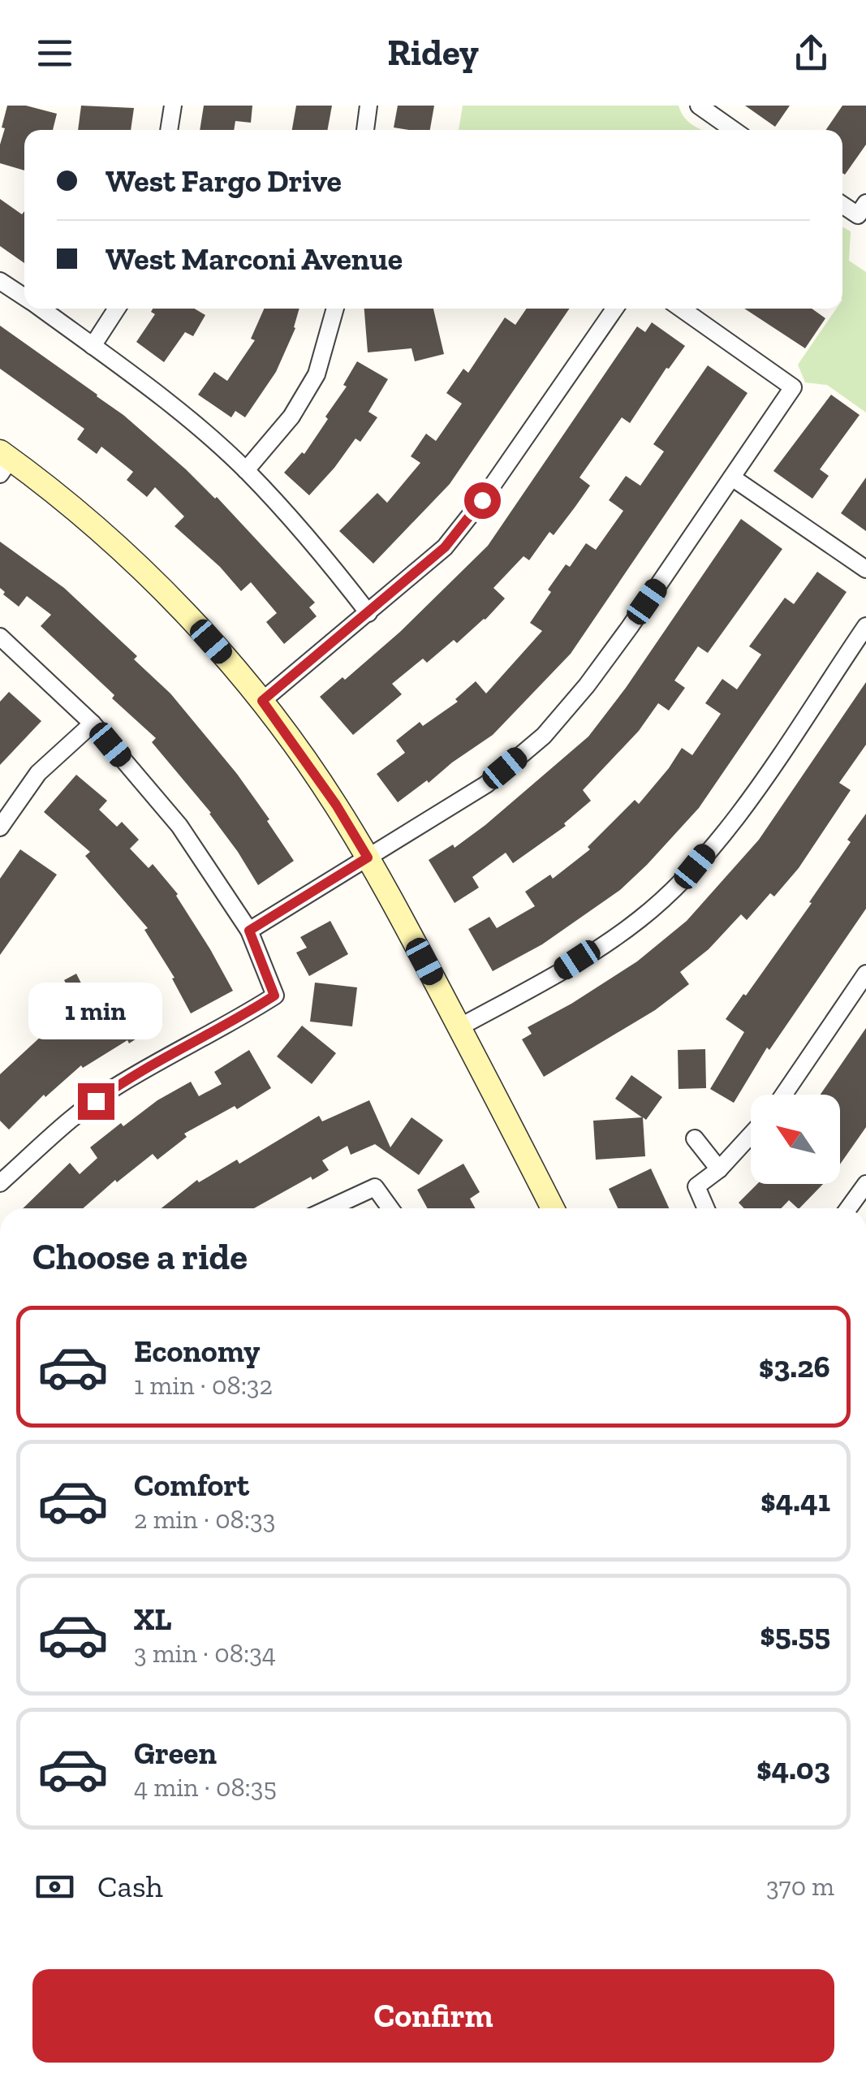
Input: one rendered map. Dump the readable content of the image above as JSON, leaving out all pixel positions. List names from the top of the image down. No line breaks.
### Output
{"north":"top left","page":{"header":"Ridey","banner":["West Fargo Drive","West Marconi Avenue"],"bubble":"1 min","heading":"Choose a ride","list":[{"name":"Economy","note":"1 min · 08:32","value":"$3.26"},{"name":"Comfort","note":"2 min · 08:33","value":"$4.41"},{"name":"XL","note":"3 min · 08:34","value":"$5.55"},{"name":"Green","note":"4 min · 08:35","value":"$4.03"}],"pay":["Cash","370 m"],"buttons":"Confirm"}}
